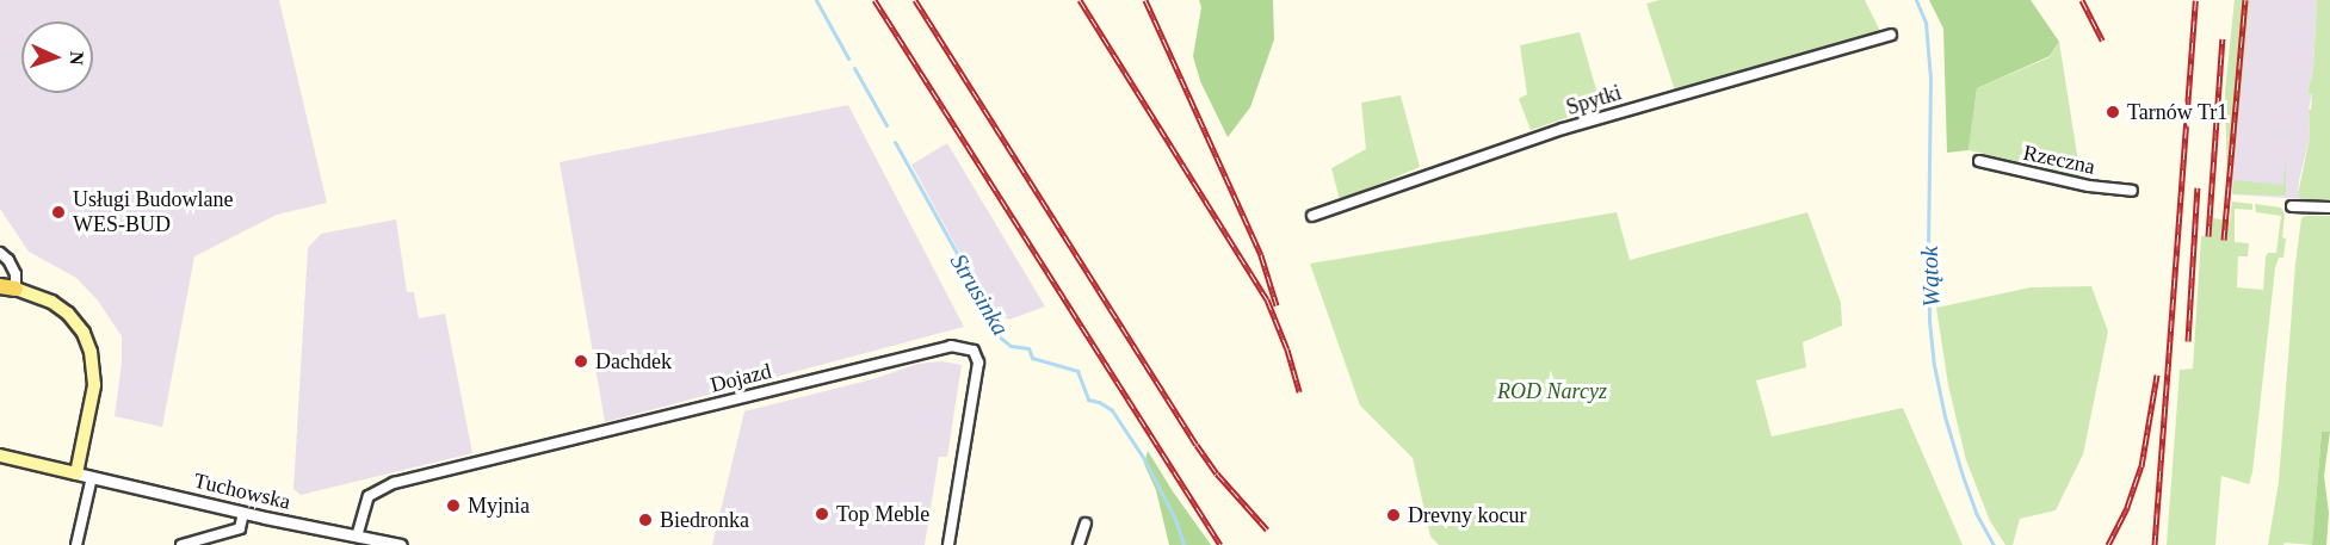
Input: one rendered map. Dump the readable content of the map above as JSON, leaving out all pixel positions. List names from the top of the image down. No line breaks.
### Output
{"streets":{"main road":["Tuchowska"],"street":["Spytki","Rzeczna","Dojazd"]},"crossings":[["Dojazd","Tuchowska"]],"water":["Wątok","Strusinka"],"parks":["ROD Narcyz"],"places":["Tarnów Tr1","Usługi Budowlane WES-BUD","Dachdek","Myjnia","Top Meble","Drevny kocur","Biedronka"],"north":"right"}
